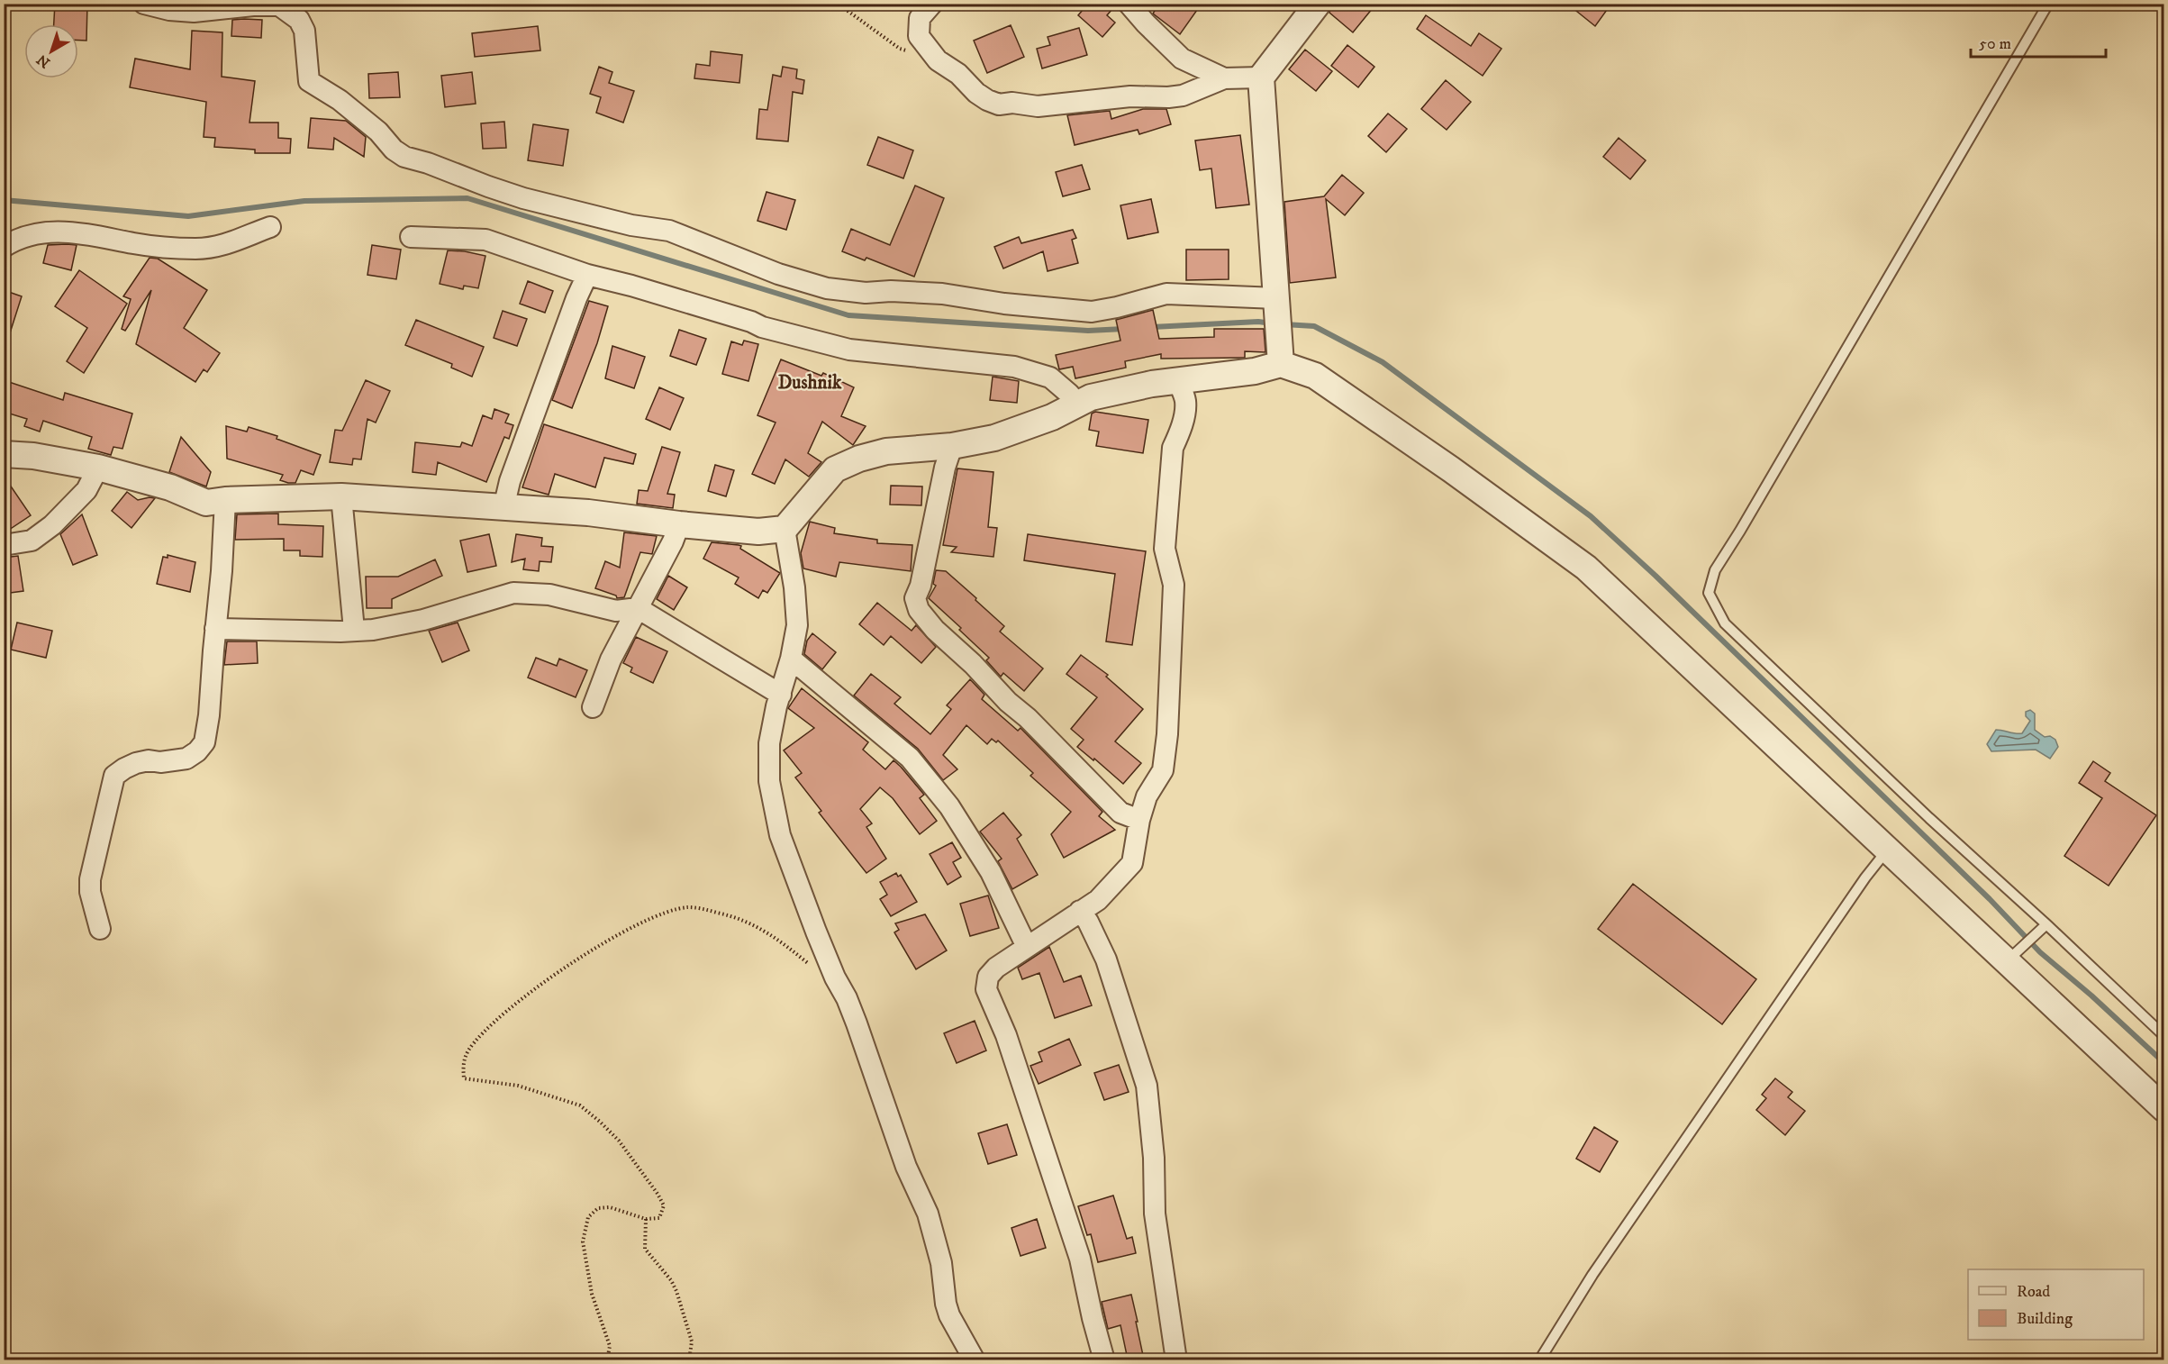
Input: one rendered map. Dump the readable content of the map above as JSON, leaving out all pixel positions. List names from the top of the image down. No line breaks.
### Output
{"districts":["Dushnik"],"legend":["Road","Building"],"scale_bar":"50 m","north":"bottom left"}
